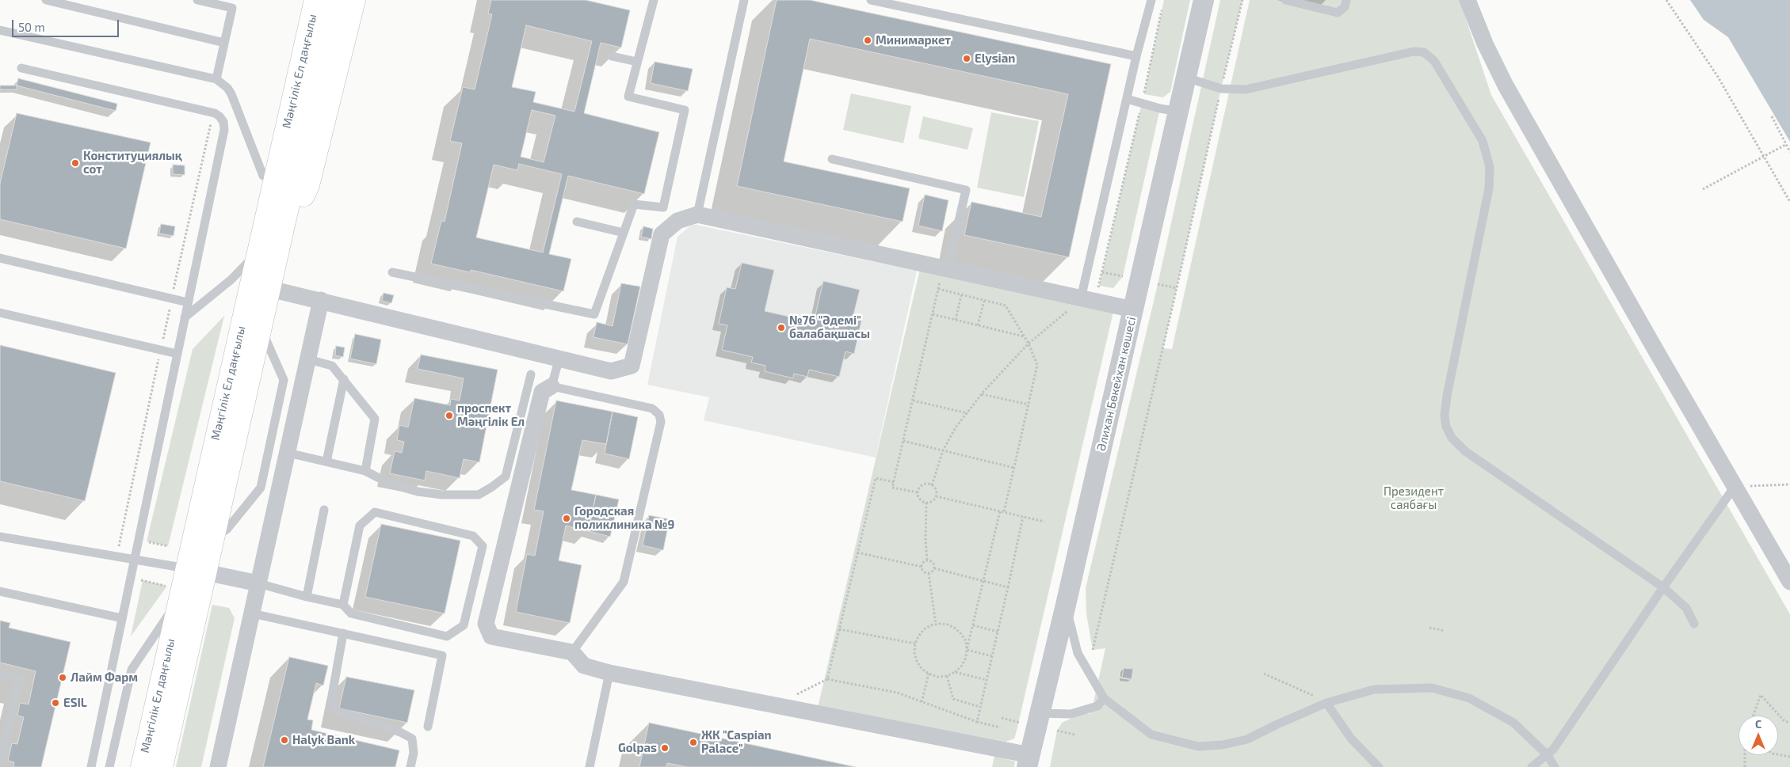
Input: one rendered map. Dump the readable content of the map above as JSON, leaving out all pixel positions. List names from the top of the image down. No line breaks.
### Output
{"streets":{"main road":["Мәңгілік Ел даңғылы"],"street":["Әлихан Бөкейхан көшесі"]},"parks":["Президент саябағы"],"places":["Минимаркет","Elysian","Конституциялық сот","№76 \"Әдемі\" балабақшасы","проспект Мәңгілік Ел","Городская поликлиника №9","Лайм Фарм","ESIL","Halyk Bank","ЖК \"Caspian Palace\"","Golpas"],"scale_bar":"50 m","north":"top"}
